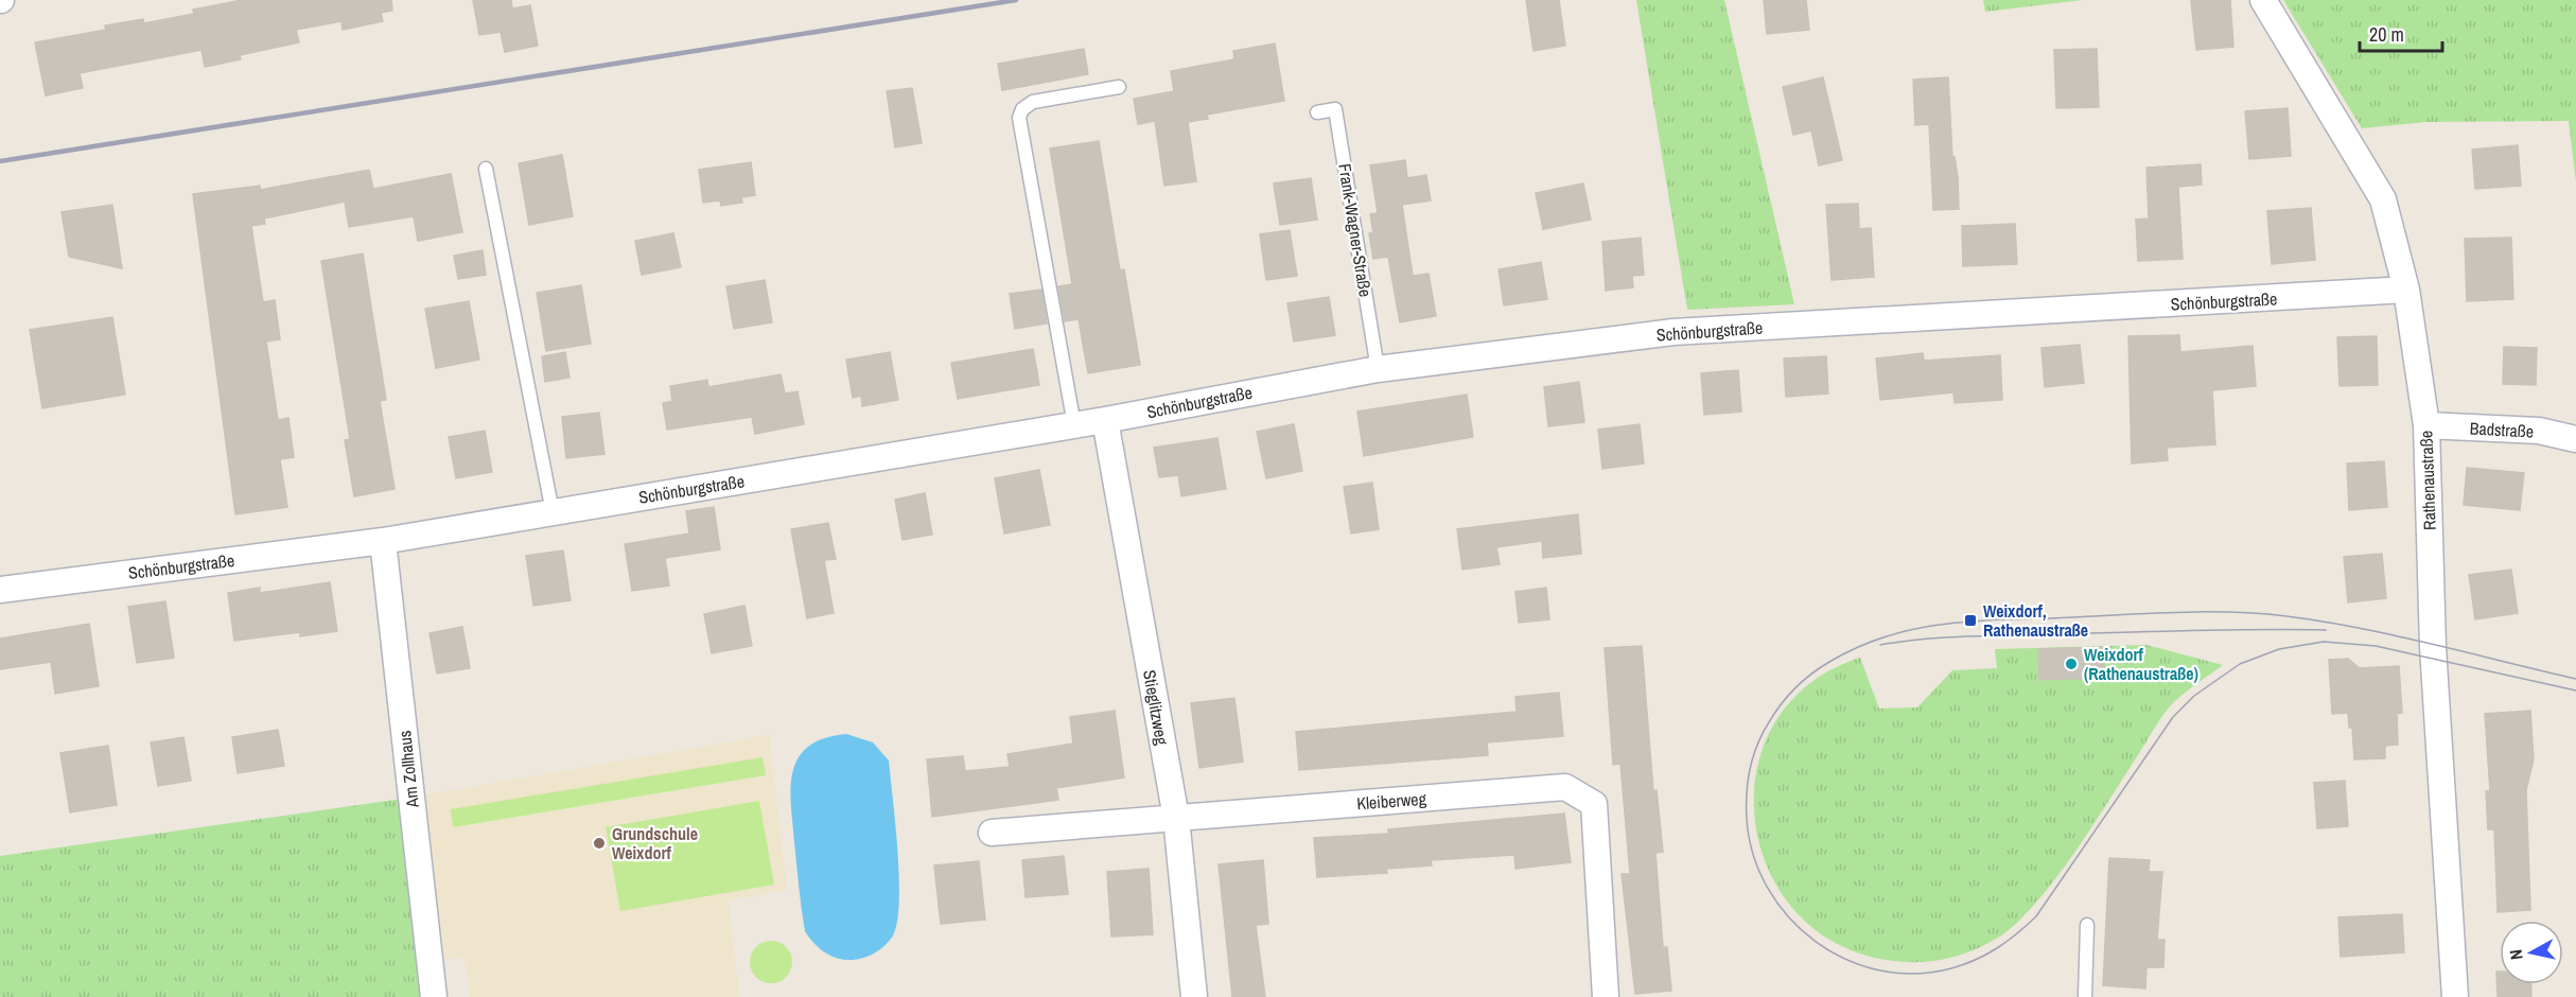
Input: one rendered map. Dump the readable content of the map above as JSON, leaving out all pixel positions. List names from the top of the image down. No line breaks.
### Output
{"streets":{"street":["Schönburgstraße","Badstraße","Rathenaustraße","Stieglitzweg","Am Zollhaus","Kleiberweg"],"lane":["Frank-Wagner-Straße"]},"crossings":[["Frank-Wagner-Straße","Schönburgstraße"],["Schönburgstraße","Rathenaustraße"],["Schönburgstraße","Stieglitzweg"],["Schönburgstraße","Am Zollhaus"],["Badstraße","Rathenaustraße"],["Stieglitzweg","Kleiberweg"]],"places":{"transit":["Weixdorf, Rathenaustraße"],"other":["Weixdorf (Rathenaustraße)","Grundschule Weixdorf"]},"scale_bar":"20 m","north":"left"}
